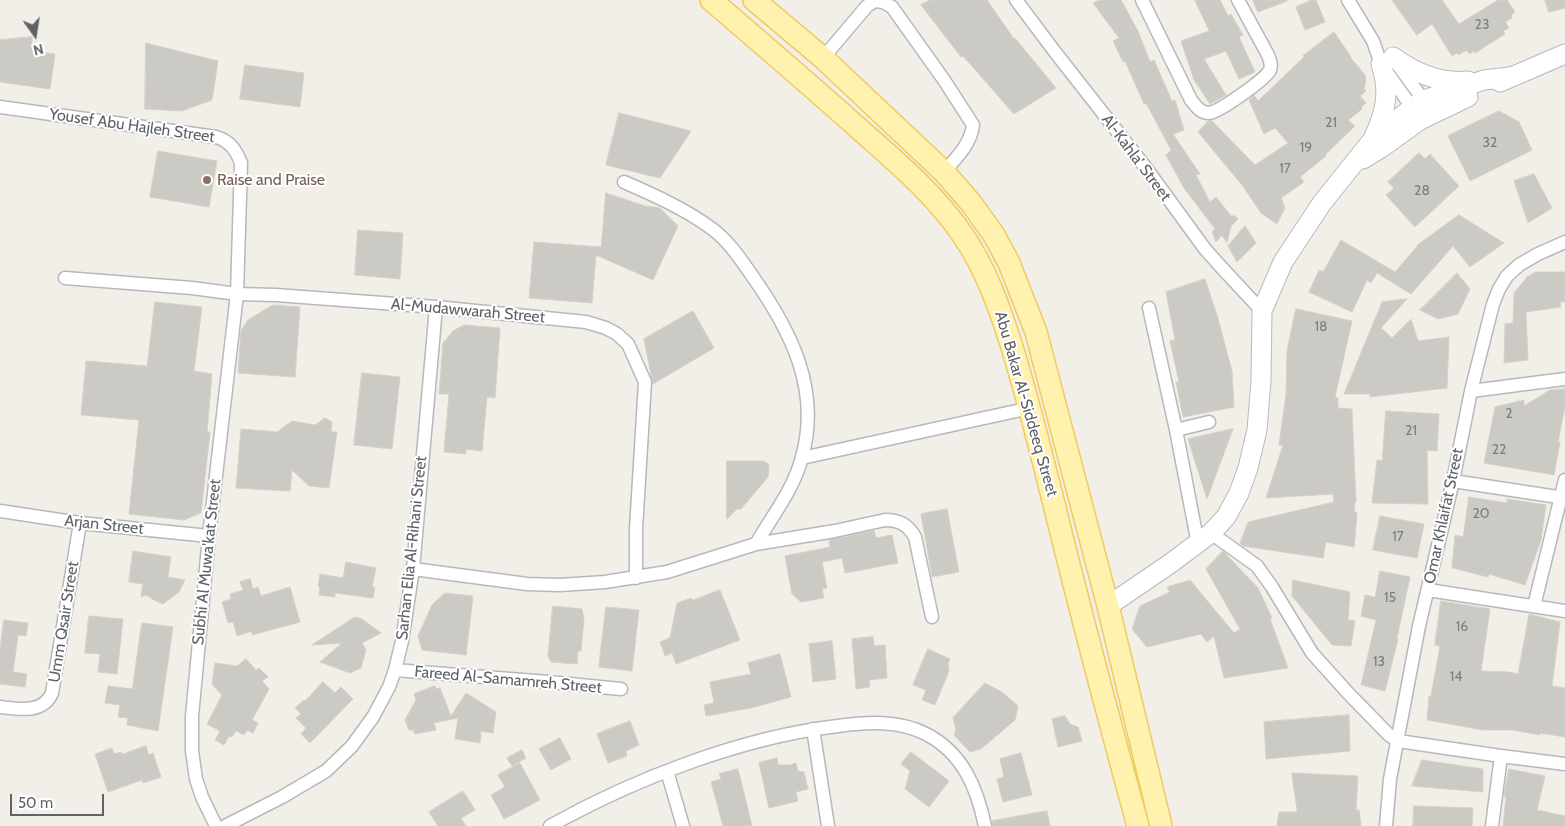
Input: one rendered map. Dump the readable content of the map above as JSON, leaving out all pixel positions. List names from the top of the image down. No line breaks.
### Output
{"streets":{"main road":["Abu Bakar Al-Siddeeq Street"],"street":["Yousef Abu Hajleh Street","Al-Kahla’ Street","Al-Mudawwarah Street","Omar Khlaifat Street","Arjan Street","Sarhan Elia Al-Rihani Street","Subhi Al Muwa'kat Street","Umm Qsair Street","Fareed Al-Samamreh Street"]},"crossings":[["Yousef Abu Hajleh Street","Al-Mudawwarah Street"],["Yousef Abu Hajleh Street","Subhi Al Muwa'kat Street"],["Al-Mudawwarah Street","Sarhan Elia Al-Rihani Street"],["Al-Mudawwarah Street","Subhi Al Muwa'kat Street"],["Arjan Street","Subhi Al Muwa'kat Street"],["Arjan Street","Umm Qsair Street"],["Sarhan Elia Al-Rihani Street","Fareed Al-Samamreh Street"]],"places":["Raise and Praise"],"house_numbers":["23","21","32","19","17","28","18","2","21","22","20","17","15","16","13","14"],"scale_bar":"50 m","north":"bottom"}
